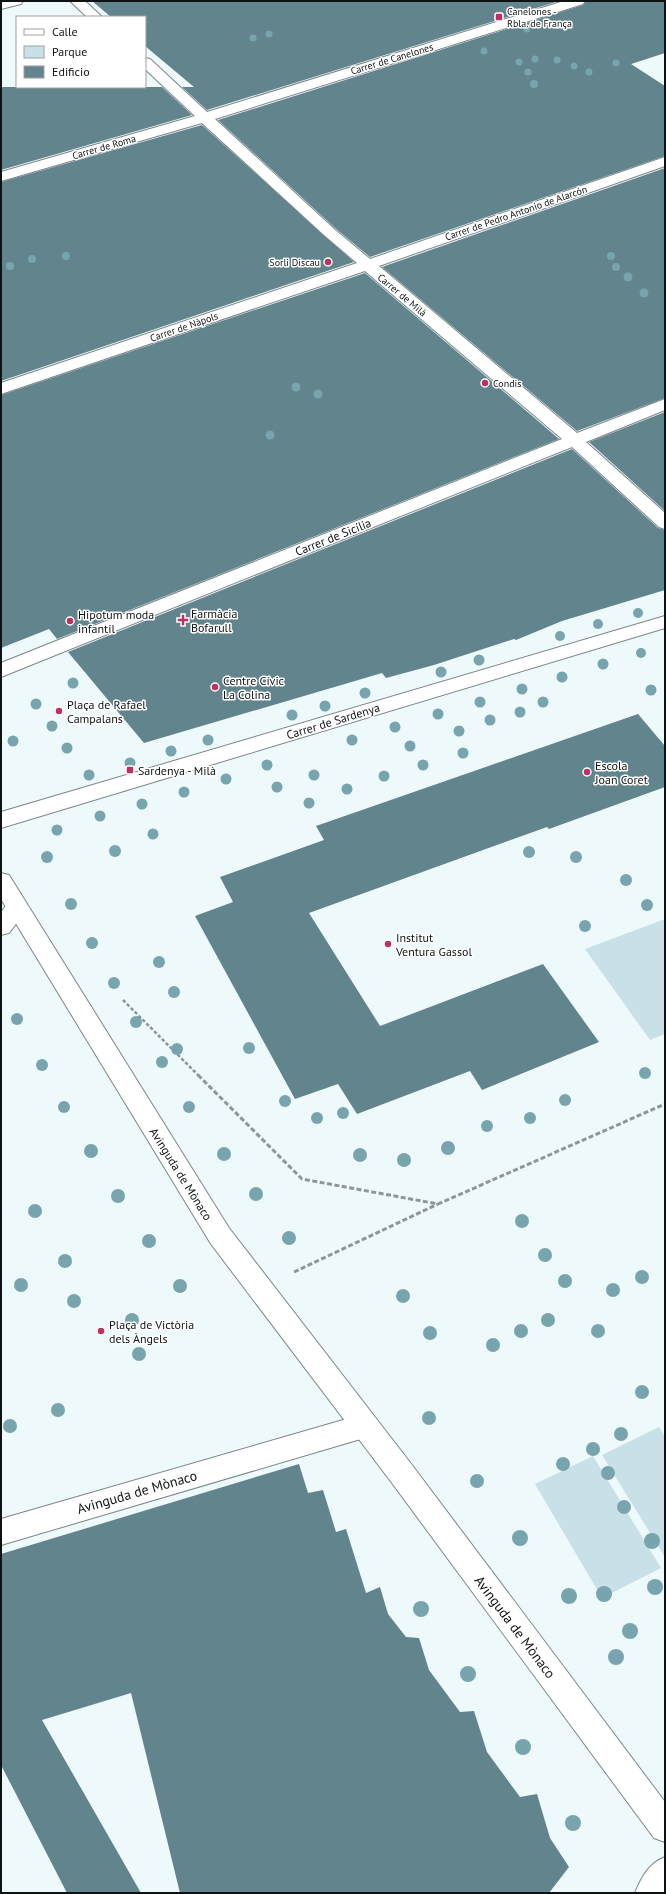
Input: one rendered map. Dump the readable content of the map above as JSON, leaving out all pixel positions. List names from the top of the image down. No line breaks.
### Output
{"streets":{"street":["Carrer de Canelones","Carrer de Roma","Carrer de Pedro Antonio de Alarcón","Carrer de Milà","Carrer de Nàpols","Carrer de Sicília","Carrer de Sardenya","Avinguda de Mònaco"]},"crossings":[["Carrer de Canelones","Carrer de Roma"],["Carrer de Canelones","Carrer de Milà"],["Carrer de Roma","Carrer de Milà"],["Carrer de Pedro Antonio de Alarcón","Carrer de Milà"],["Carrer de Pedro Antonio de Alarcón","Carrer de Nàpols"],["Carrer de Milà","Carrer de Nàpols"],["Carrer de Milà","Carrer de Sicília"]],"places":{"transit":["Canelones - Rbla. de França","Sardenya - Milà"],"other":["Sorli Discau","Condis","Hipotum moda infantil","Centre Cívic La Colina","Plaça de Rafael Campalans","Escola Joan Coret","Institut Ventura Gassol","Plaça de Victòria dels Àngels"],"health":["Farmàcia Bofarull"]},"legend":["Calle","Parque","Edificio"]}
